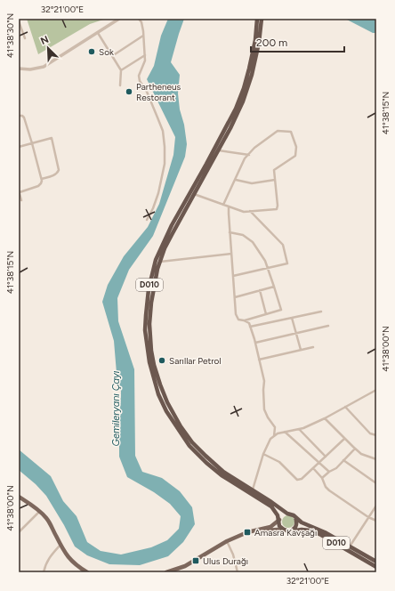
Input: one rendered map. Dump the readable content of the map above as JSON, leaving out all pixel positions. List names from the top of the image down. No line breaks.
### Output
{"streets":{"highway":["D010"]},"water":["Gemileryanı Çayı"],"places":{"other":["Sok","Partheneus Restorant","Sarıllar Petrol"],"transit":["Amasra Kavşağı","Ulus Durağı"]},"scale_bar":"200 m","north":"top left","coordinates":["32°21'00\"E","41°38'30\"N","41°38'15\"N","41°38'00\"N"]}
